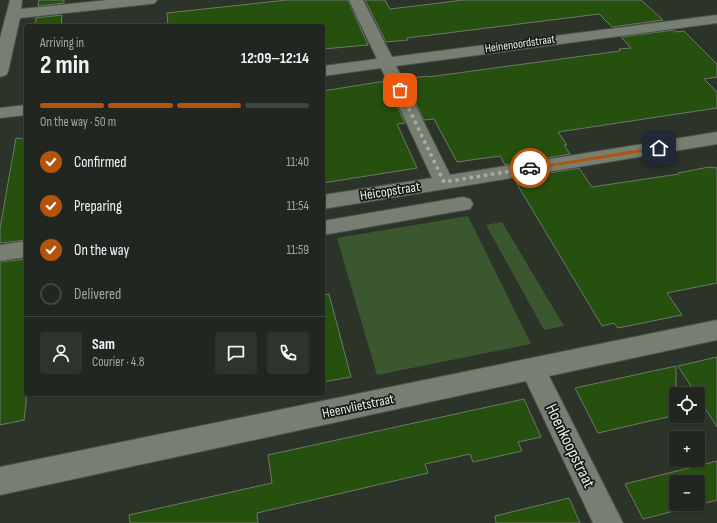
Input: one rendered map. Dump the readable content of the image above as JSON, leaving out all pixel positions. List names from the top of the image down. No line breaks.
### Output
{"streets":{"street":["Heinenoordstraat","Heicopstraat","Heenvlietstraat","Hoenkoopstraat"]},"crossings":[["Heenvlietstraat","Hoenkoopstraat"]],"page":{"heading":["2 min","Arriving in","12:09–12:14"],"panel":["Sam","Courier · 4.8"],"bar":"On the way · 50 m","list":[["Confirmed","11:40"],["Preparing","11:54"],["On the way","11:59"],"Delivered"],"map_buttons":["+","−"]}}
